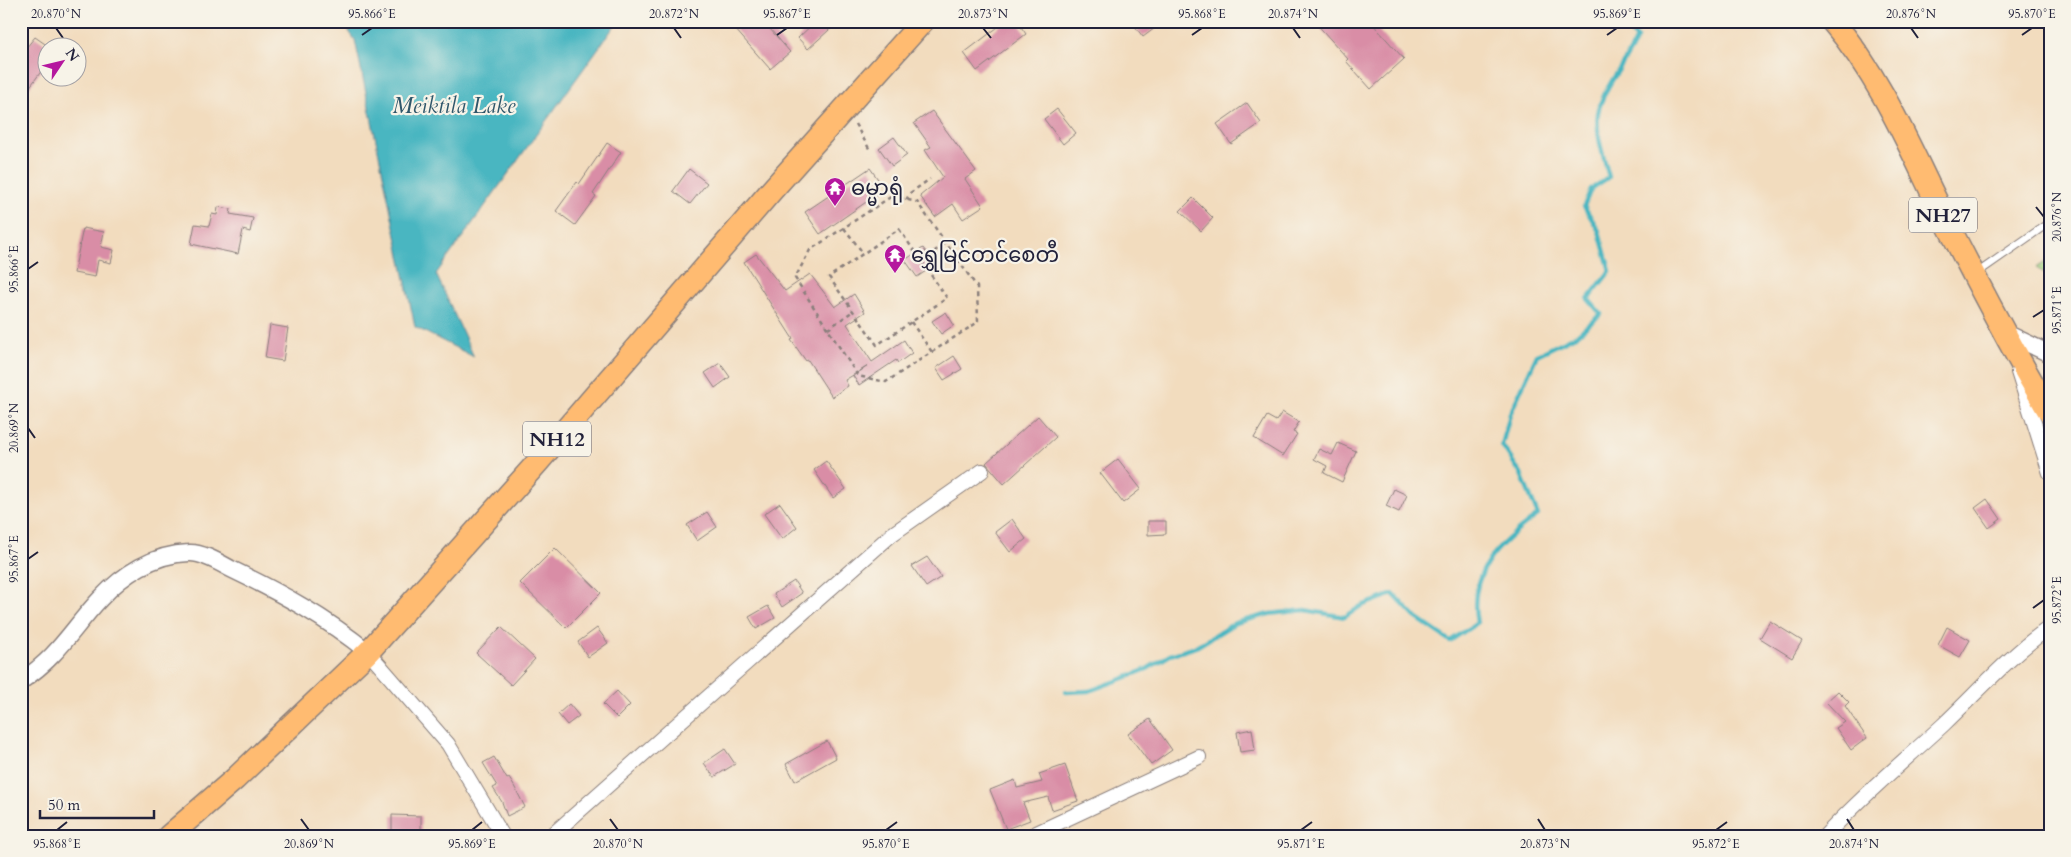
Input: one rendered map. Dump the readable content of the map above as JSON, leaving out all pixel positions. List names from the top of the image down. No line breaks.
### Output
{"streets":{"highway":["NH27","NH12"]},"water":["Meiktila Lake"],"places":{"temple":["ဓမ္မာရုံ","ရွှေမြင်တင်စေတီ"]},"scale_bar":"50 m","north":"top right","coordinates":["20.870°N","95.866°E","20.872°N","95.867°E","20.873°N","95.868°E","20.874°N","95.869°E","20.876°N","95.870°E","95.871°E","20.869°N","95.872°E"]}
